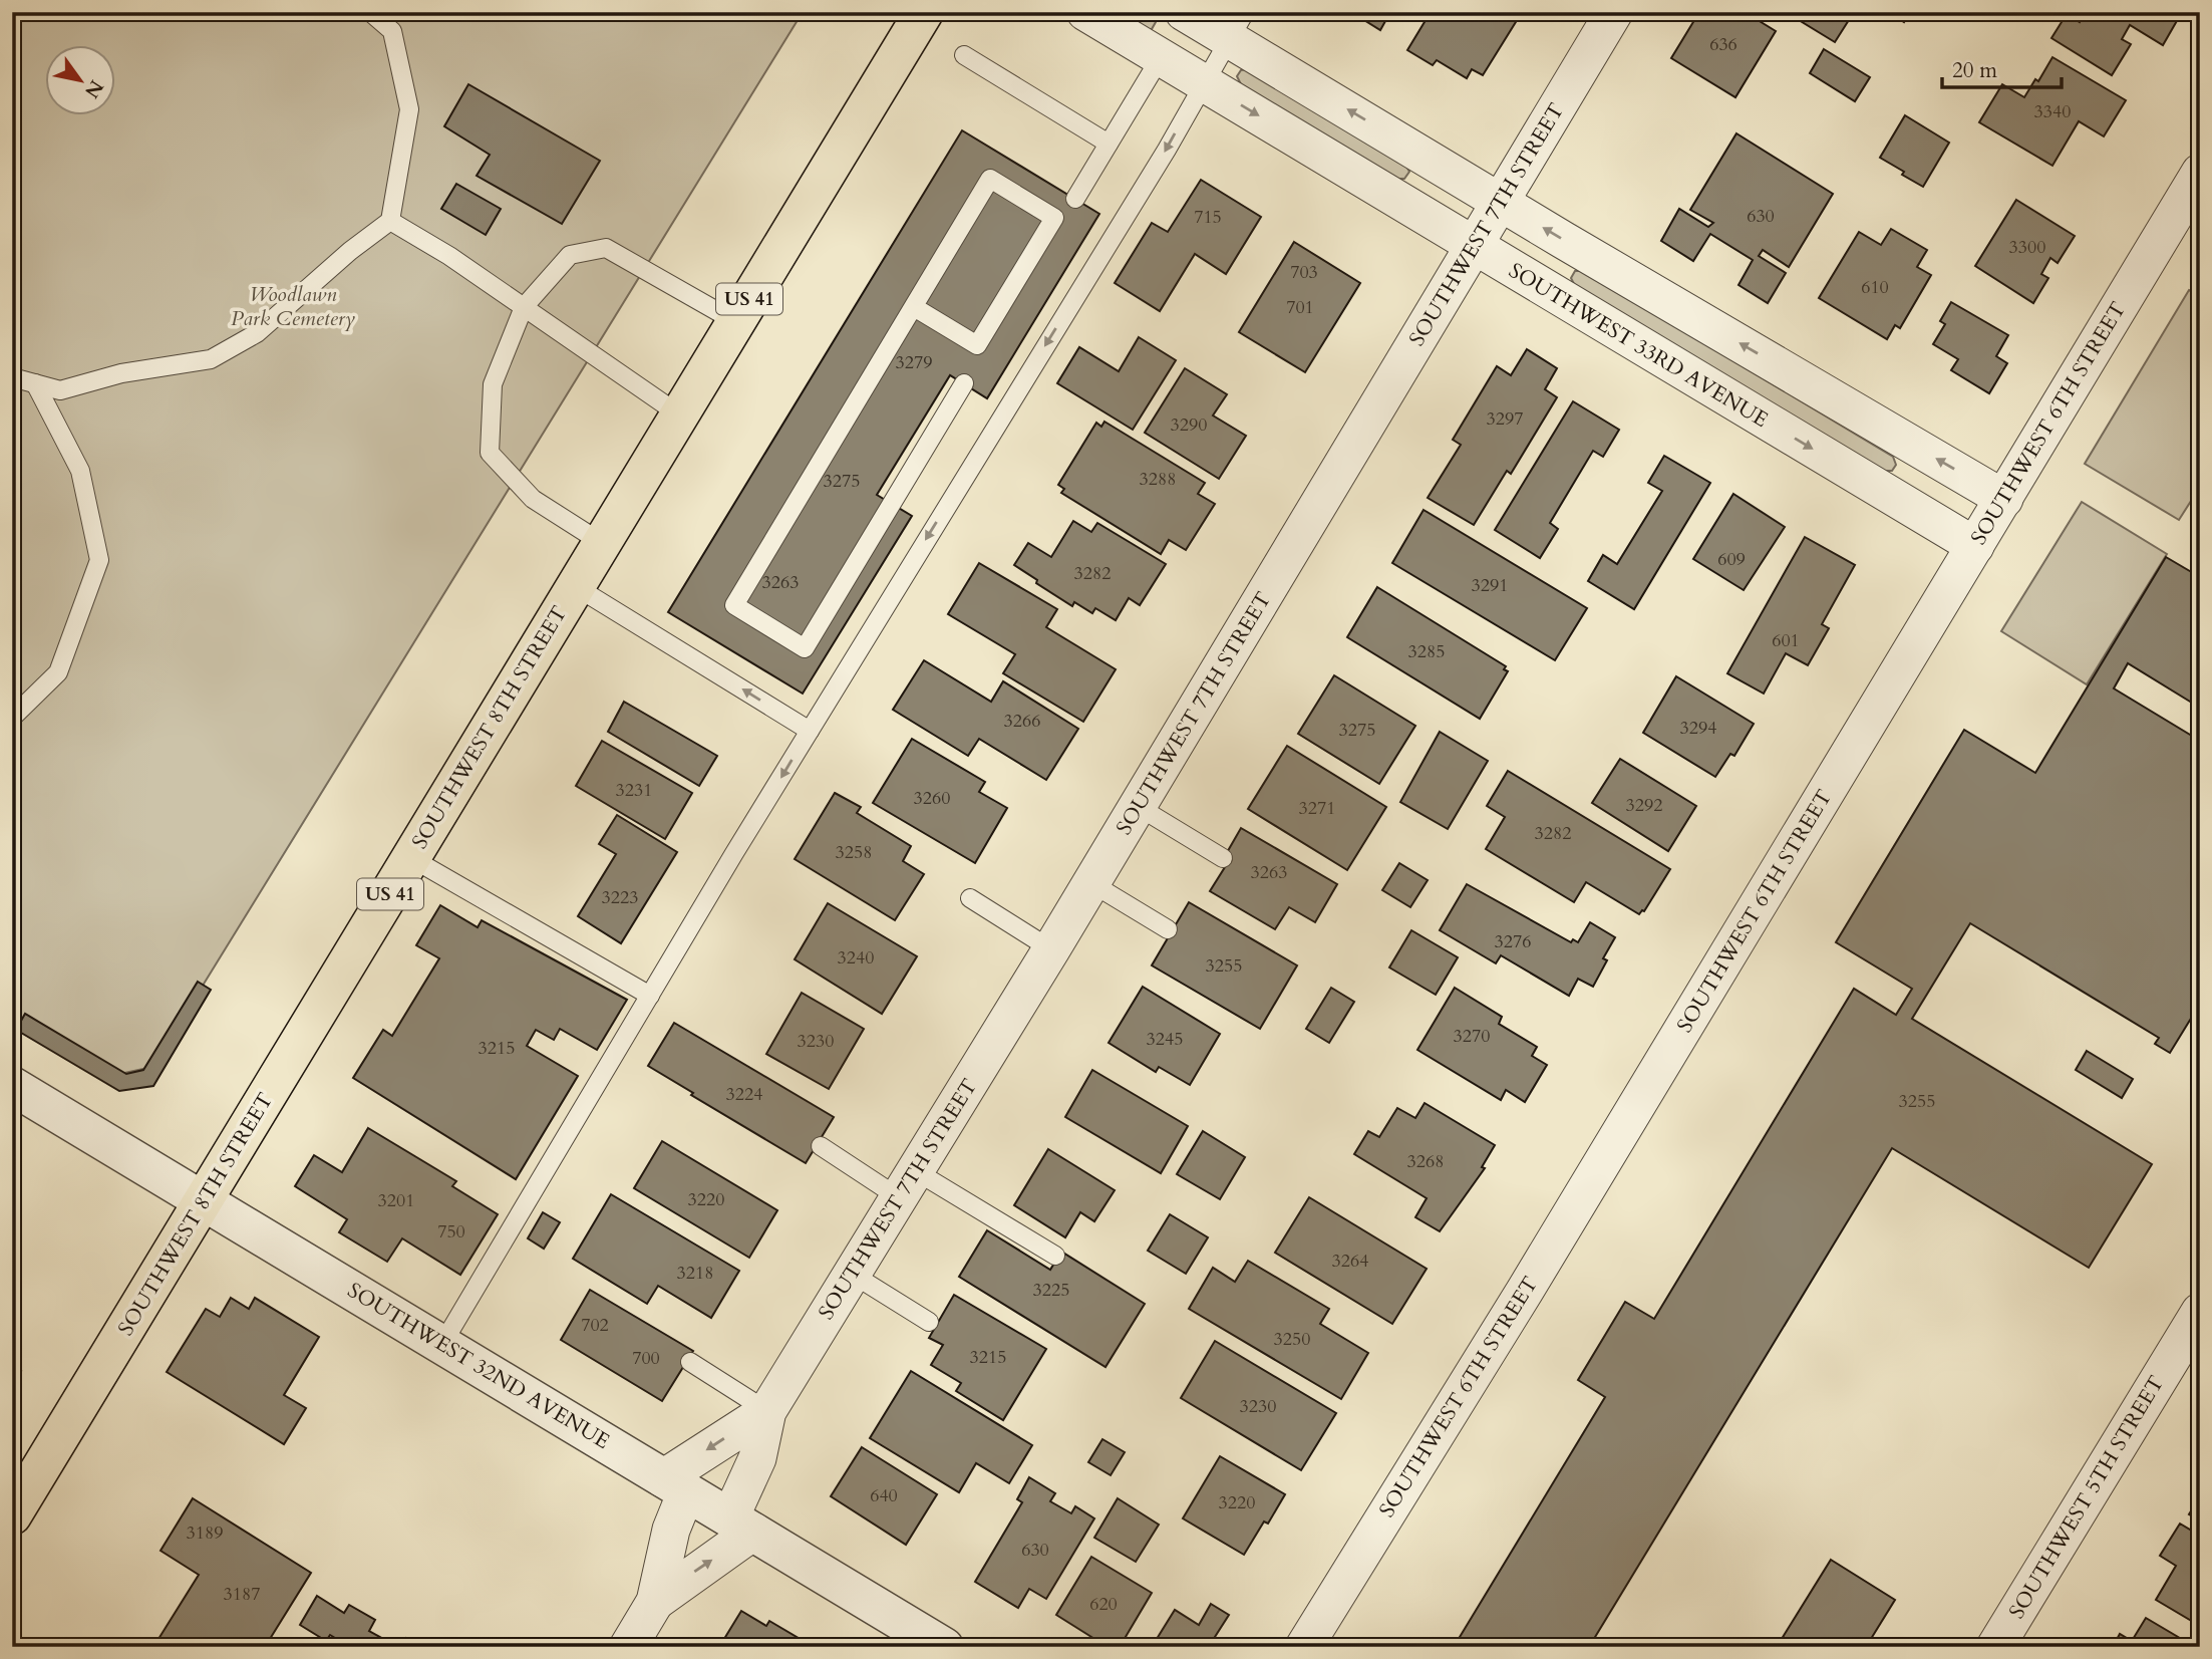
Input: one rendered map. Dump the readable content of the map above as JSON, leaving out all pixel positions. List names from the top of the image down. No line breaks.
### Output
{"streets":{"main road":["US 41","SOUTHWEST 8TH STREET"],"street":["SOUTHWEST 7TH STREET","SOUTHWEST 33RD AVENUE","SOUTHWEST 6TH STREET","SOUTHWEST 32ND AVENUE","SOUTHWEST 5TH STREET"]},"crossings":[["SOUTHWEST 7TH STREET","SOUTHWEST 33RD AVENUE"],["SOUTHWEST 7TH STREET","SOUTHWEST 32ND AVENUE"],["SOUTHWEST 33RD AVENUE","SOUTHWEST 6TH STREET"],["SOUTHWEST 8TH STREET","SOUTHWEST 32ND AVENUE"]],"parks":["Woodlawn Park Cemetery"],"house_numbers":["636","3340","630","715","3300","703","610","701","3279","3297","3290","3288","3275","609","3282","3263","3291","601","3285","3266","3294","3275","3231","3260","3292","3271","3282","3258","3263","3223","3276","3240","3255","3270","3245","3230","3215","3224","3255","3268","3220","3201","750","3264","3218","3225","702","3250","3215","700","3230","640","3220","3189","630","3187","620"],"scale_bar":"20 m","north":"bottom right"}
